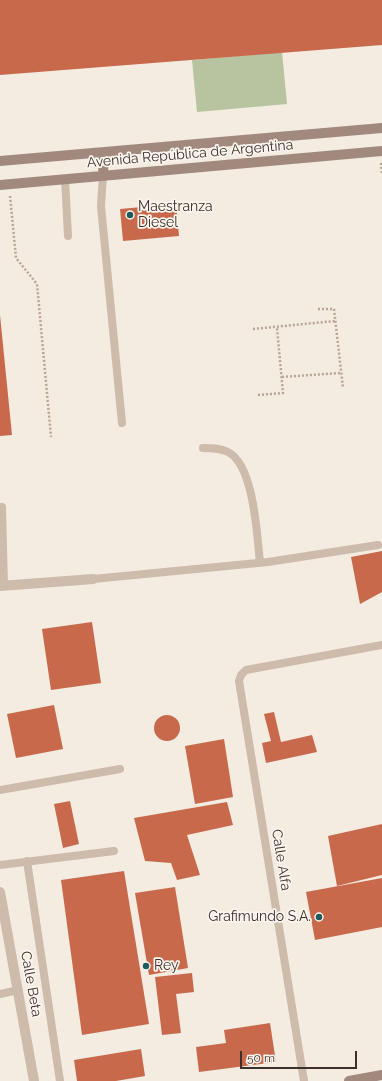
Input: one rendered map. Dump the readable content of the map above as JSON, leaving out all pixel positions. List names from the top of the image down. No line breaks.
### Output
{"streets":{"main road":["Avenida República de Argentina"],"street":["Calle Beta"],"lane":["Calle Alfa"]},"places":["Maestranza Diesel","Grafimundo S.A.","Rey"],"scale_bar":"50 m"}
